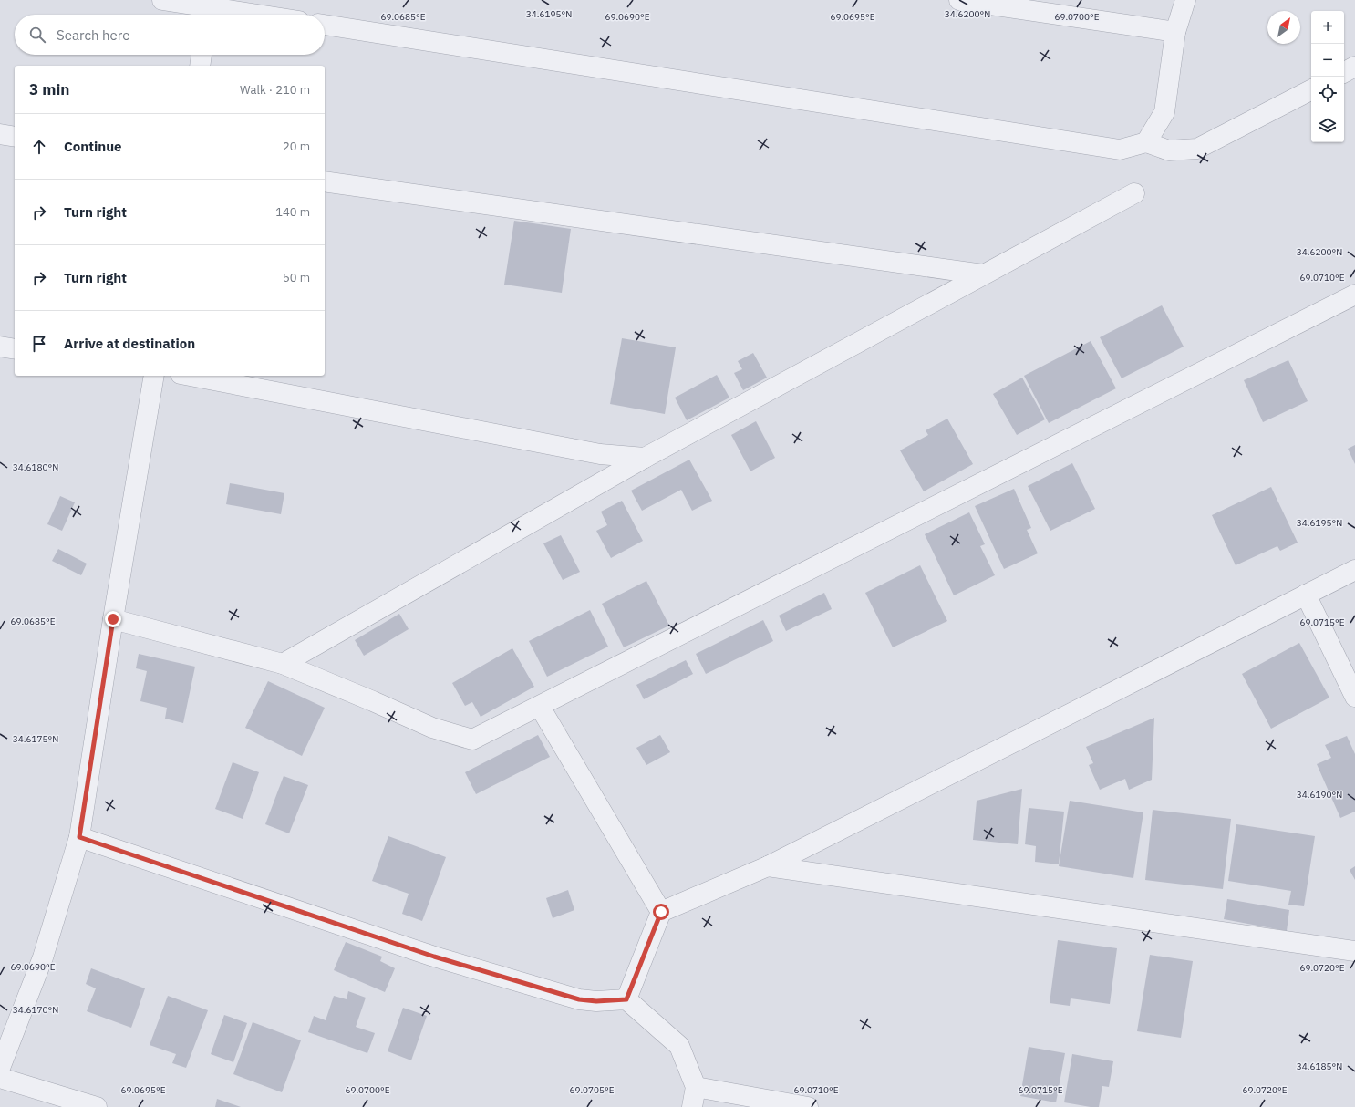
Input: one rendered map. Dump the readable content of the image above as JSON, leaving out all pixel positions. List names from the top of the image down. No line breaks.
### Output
{"north":"top right","page":{"map_buttons":["+","−"],"search":"Search here","heading":["3 min","Walk · 210 m"],"list":[["Continue","20 m"],["Turn right","140 m"],["Turn right","50 m"],"Arrive at destination"]},"coordinates":["34.6195°N","34.6200°N","69.0690°E","69.0695°E","69.0700°E","69.0685°E","69.0710°E","34.6180°N","69.0715°E","34.6175°N","34.6190°N","69.0720°E","34.6170°N","34.6185°N","69.0705°E"]}
